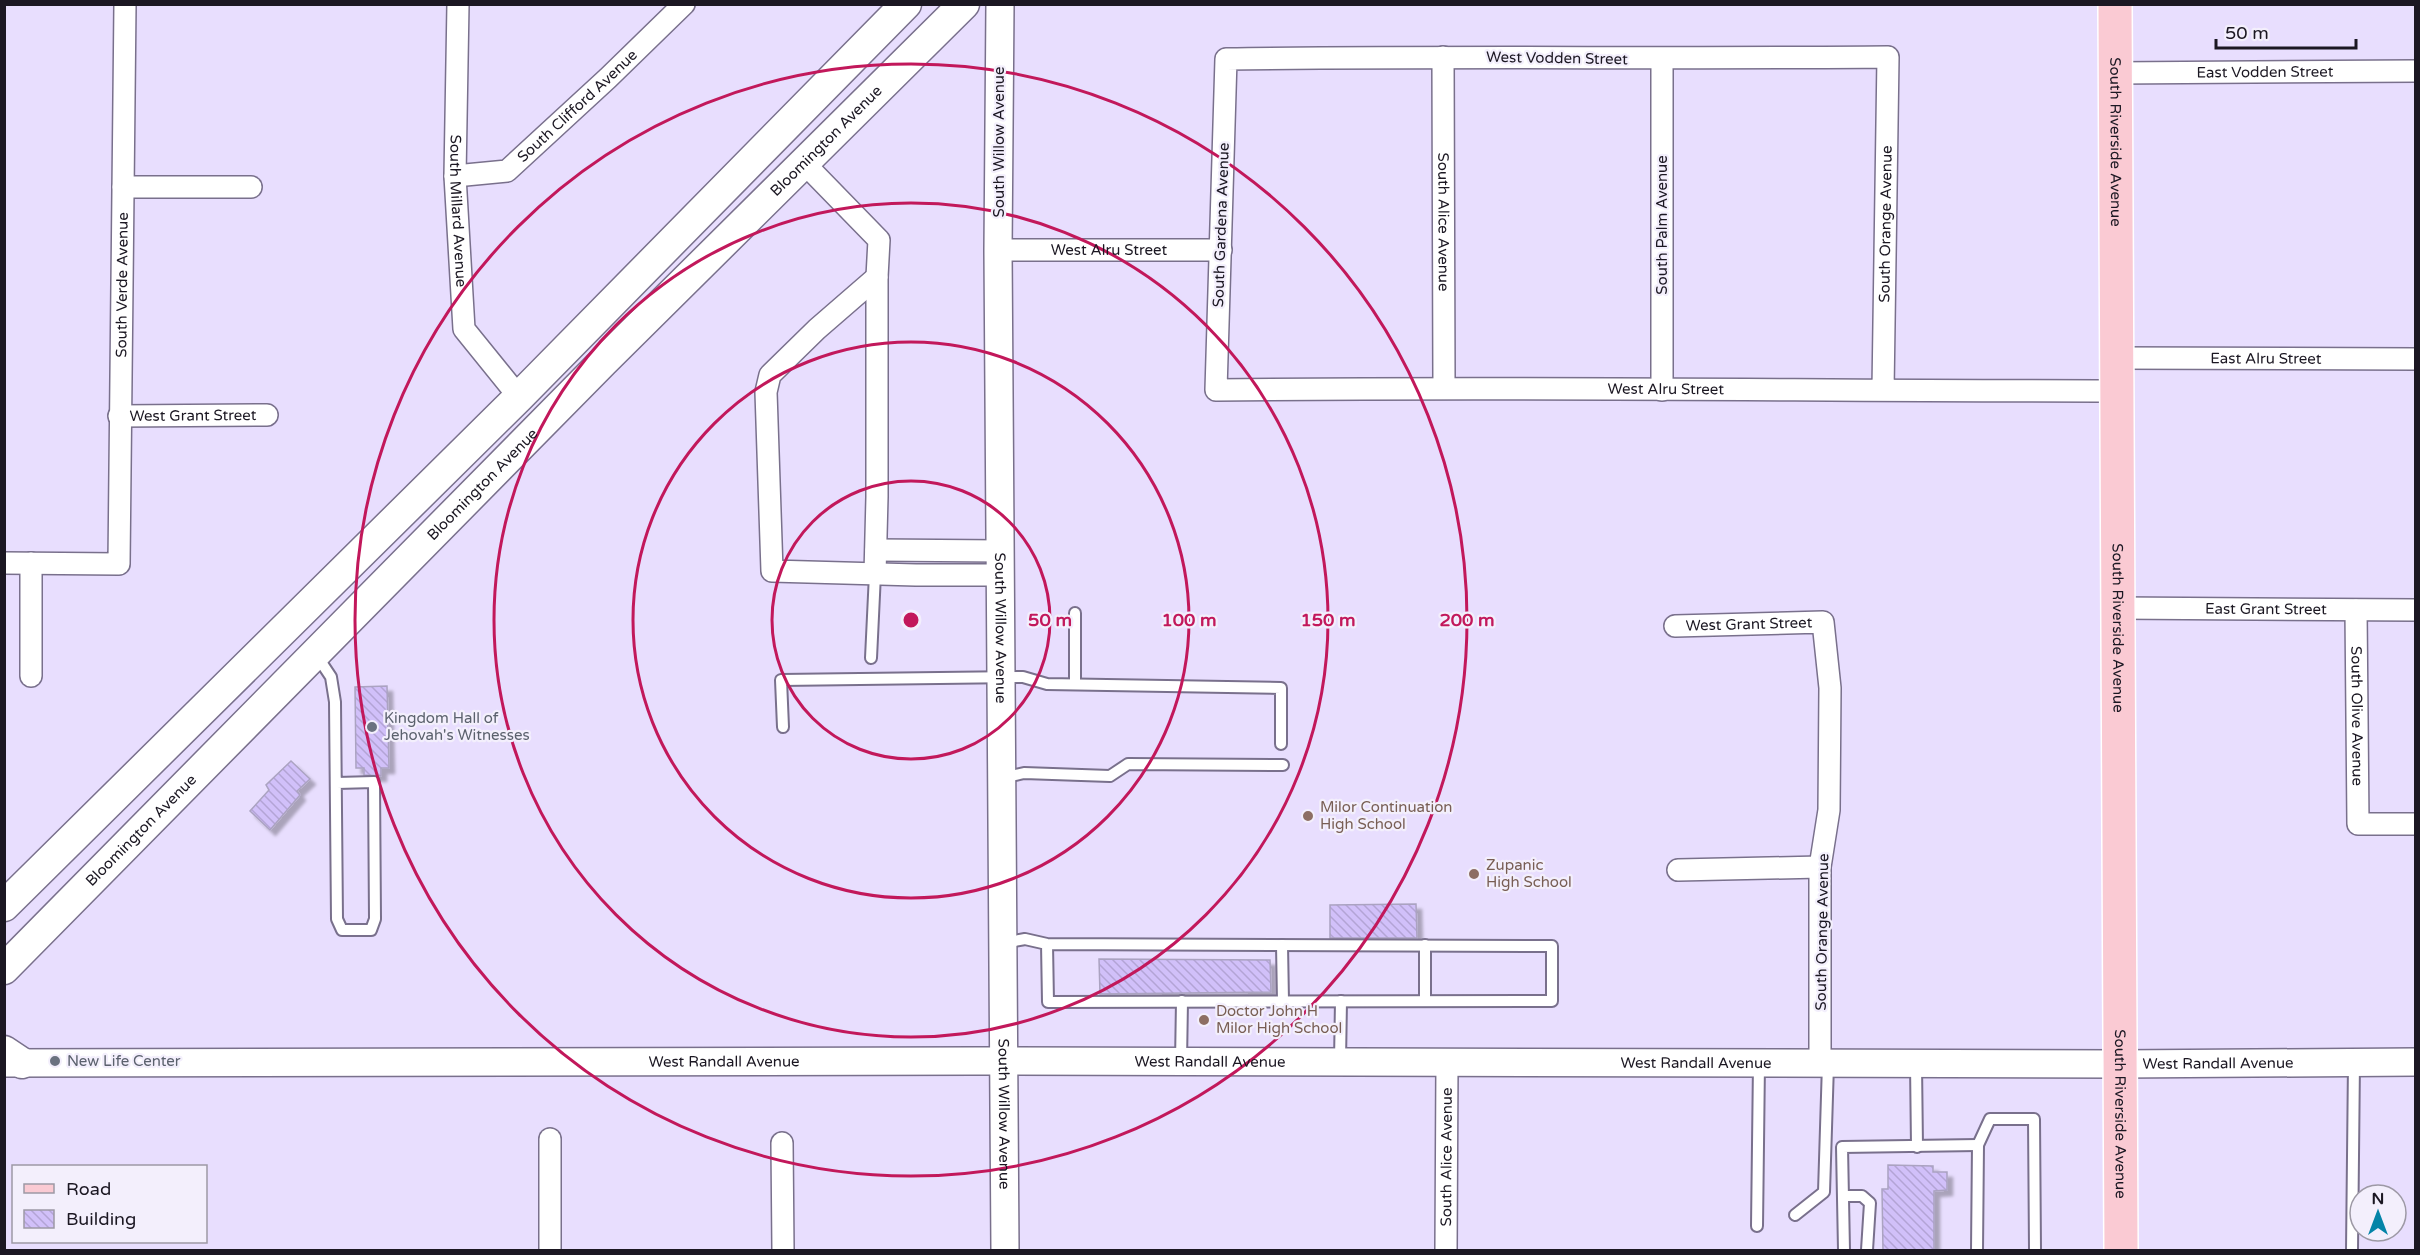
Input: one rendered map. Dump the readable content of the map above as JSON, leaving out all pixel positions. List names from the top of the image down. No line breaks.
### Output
{"streets":{"main road":["Bloomington Avenue","South Riverside Avenue"],"street":["West Vodden Street","East Vodden Street","South Clifford Avenue","South Willow Avenue","South Millard Avenue","South Alice Avenue","South Orange Avenue","South Gardena Avenue","South Palm Avenue","West Alru Street","South Verde Avenue","East Alru Street","West Grant Street","East Grant Street","South Olive Avenue","West Randall Avenue"]},"crossings":[["West Vodden Street","South Alice Avenue"],["West Vodden Street","South Orange Avenue"],["West Vodden Street","South Gardena Avenue"],["West Vodden Street","South Palm Avenue"],["East Vodden Street","South Riverside Avenue"],["South Clifford Avenue","South Millard Avenue"],["South Willow Avenue","West Alru Street"],["South Willow Avenue","West Randall Avenue"],["South Riverside Avenue","West Alru Street"],["South Riverside Avenue","East Alru Street"],["South Riverside Avenue","East Grant Street"],["South Riverside Avenue","West Randall Avenue"],["South Alice Avenue","West Alru Street"],["South Alice Avenue","West Randall Avenue"],["South Orange Avenue","West Alru Street"],["South Orange Avenue","West Grant Street"],["South Orange Avenue","West Randall Avenue"],["South Gardena Avenue","West Alru Street"],["South Palm Avenue","West Alru Street"],["South Verde Avenue","West Grant Street"],["East Grant Street","South Olive Avenue"]],"places":["Kingdom Hall of Jehovah's Witnesses","Milor Continuation High School","Zupanic High School","Doctor John H Milor High School","New Life Center"],"legend":["Road","Building"],"scale_bar":"50 m","north":"top","rings":["50 m","100 m","150 m","200 m"]}
